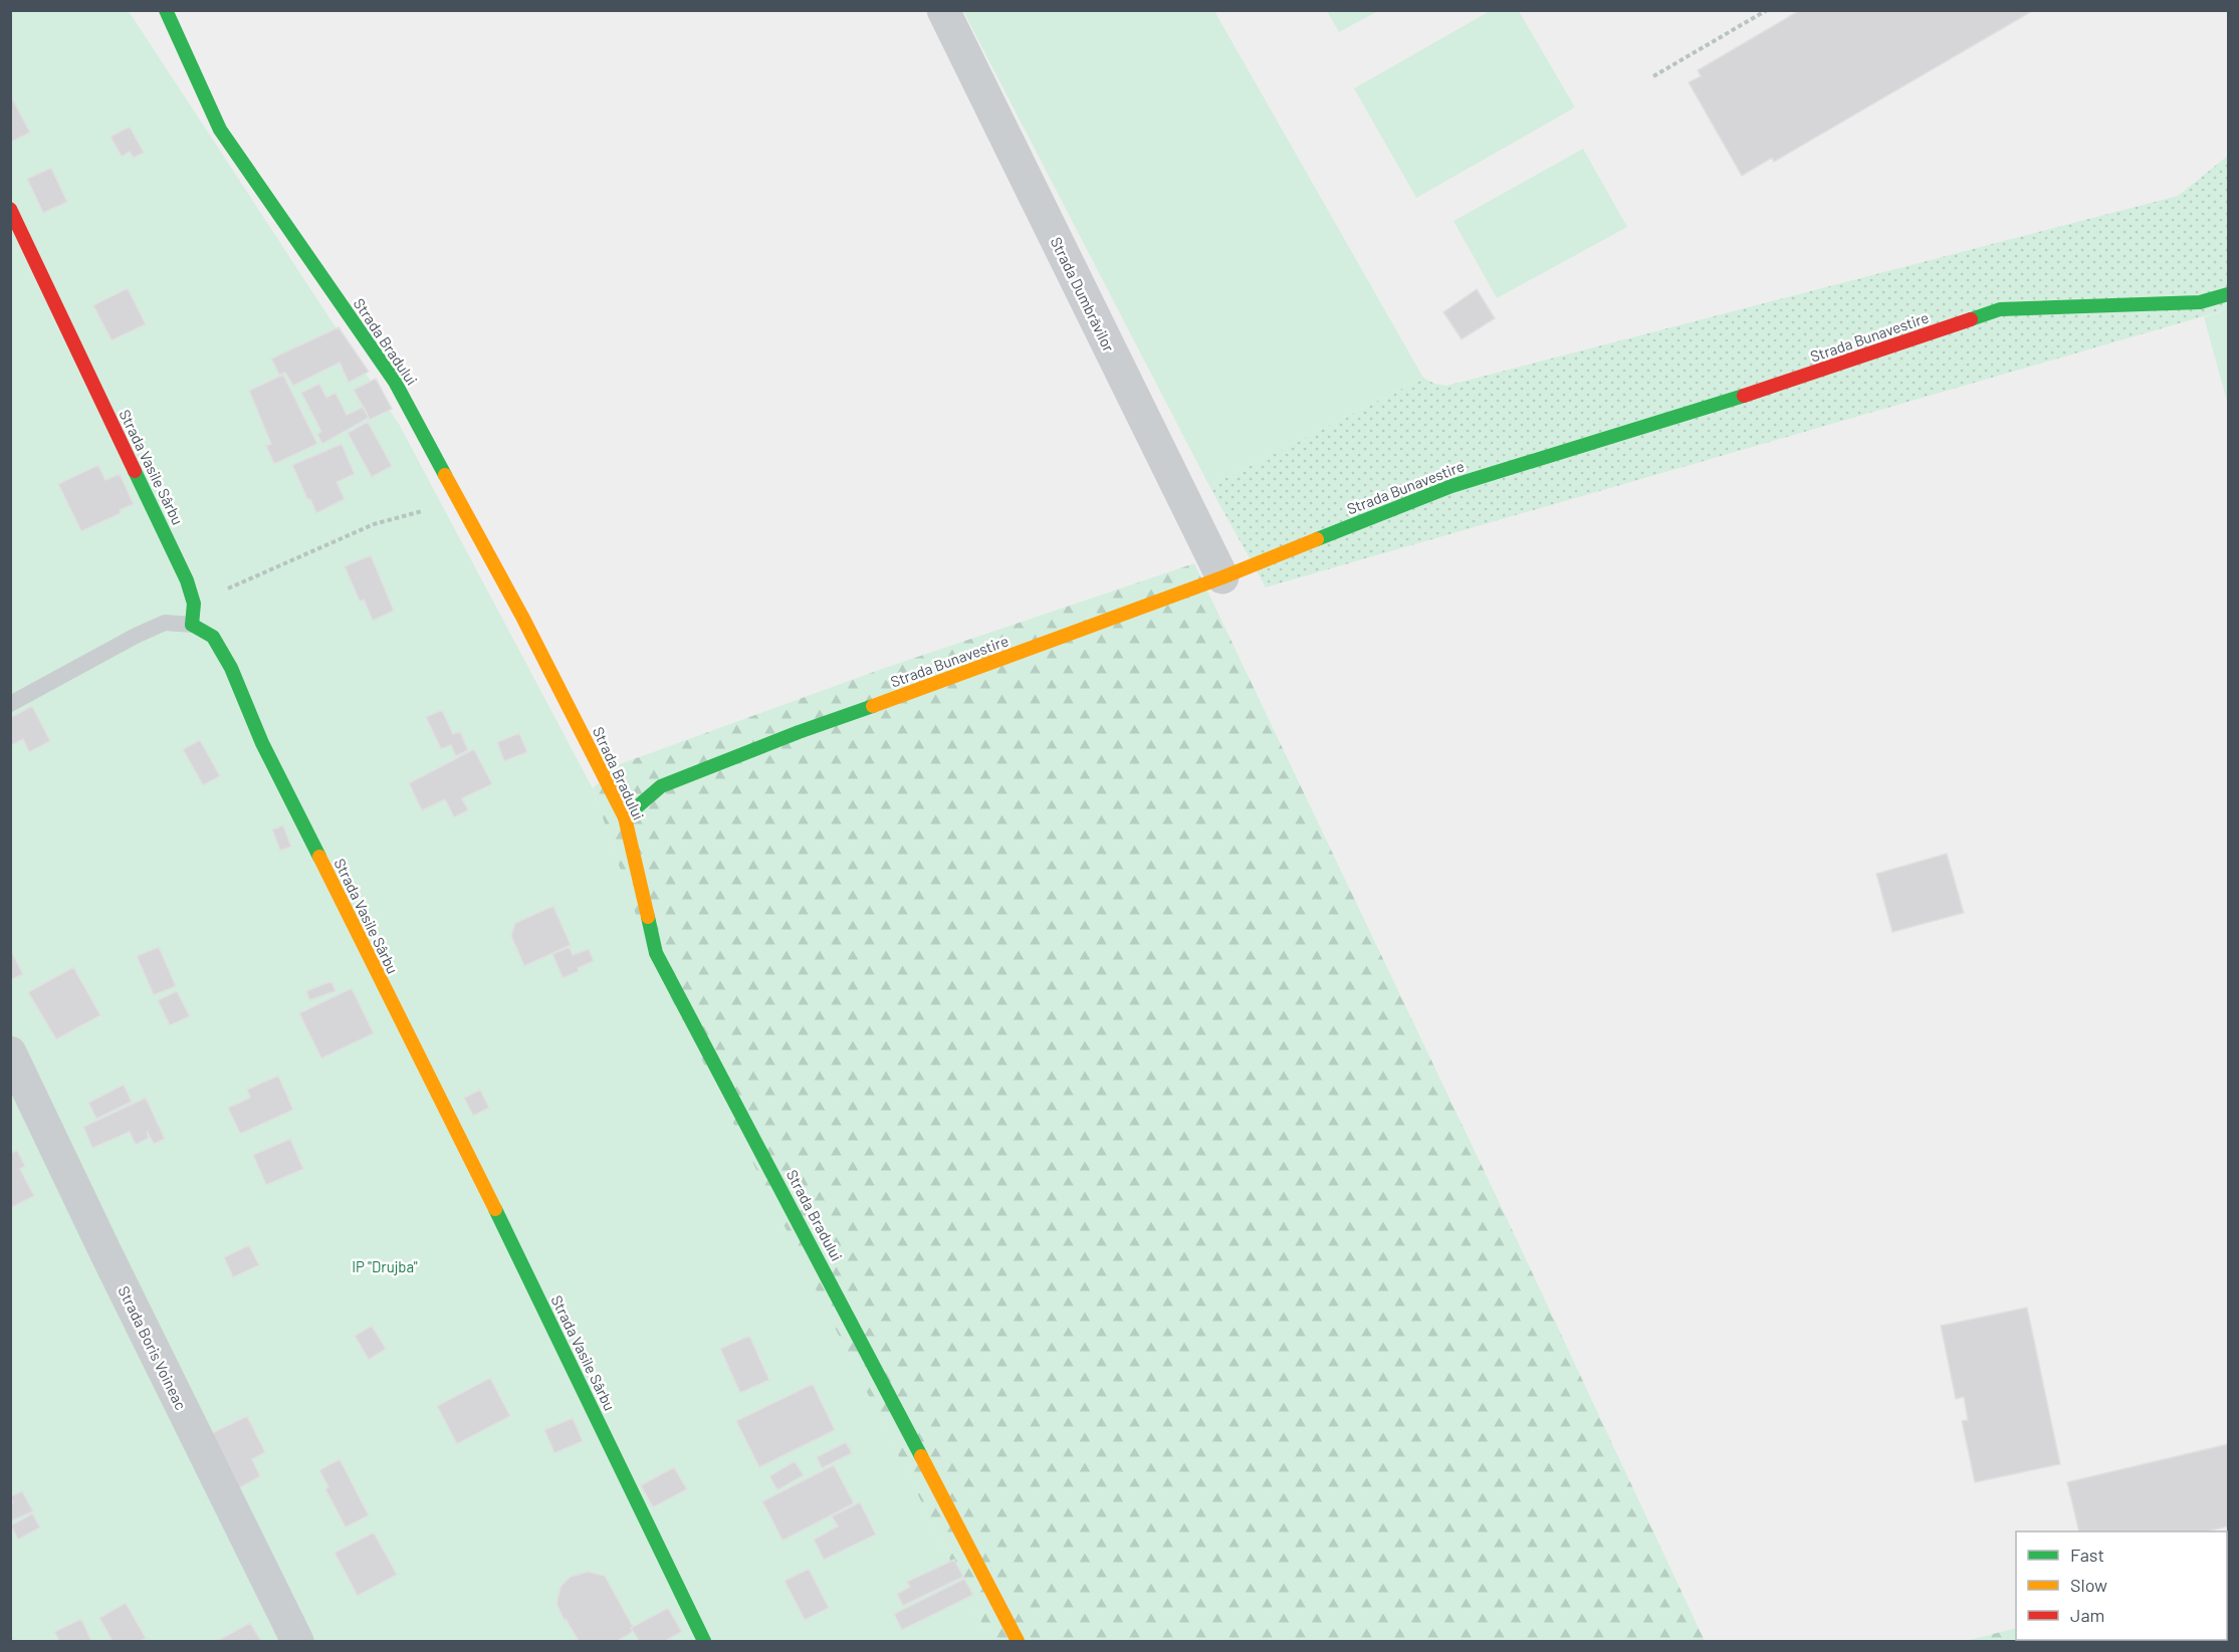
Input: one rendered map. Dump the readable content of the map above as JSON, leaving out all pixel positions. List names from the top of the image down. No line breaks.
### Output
{"streets":{"street":["Strada Dumbrăvilor","Strada Bunavestire","Strada Bradului","Strada Vasile Sârbu","Strada Boris Voineac"]},"crossings":[["Strada Dumbrăvilor","Strada Bunavestire"],["Strada Bunavestire","Strada Bradului"]],"parks":["IP \"Drujba\""],"legend":["Fast","Slow","Jam"]}
